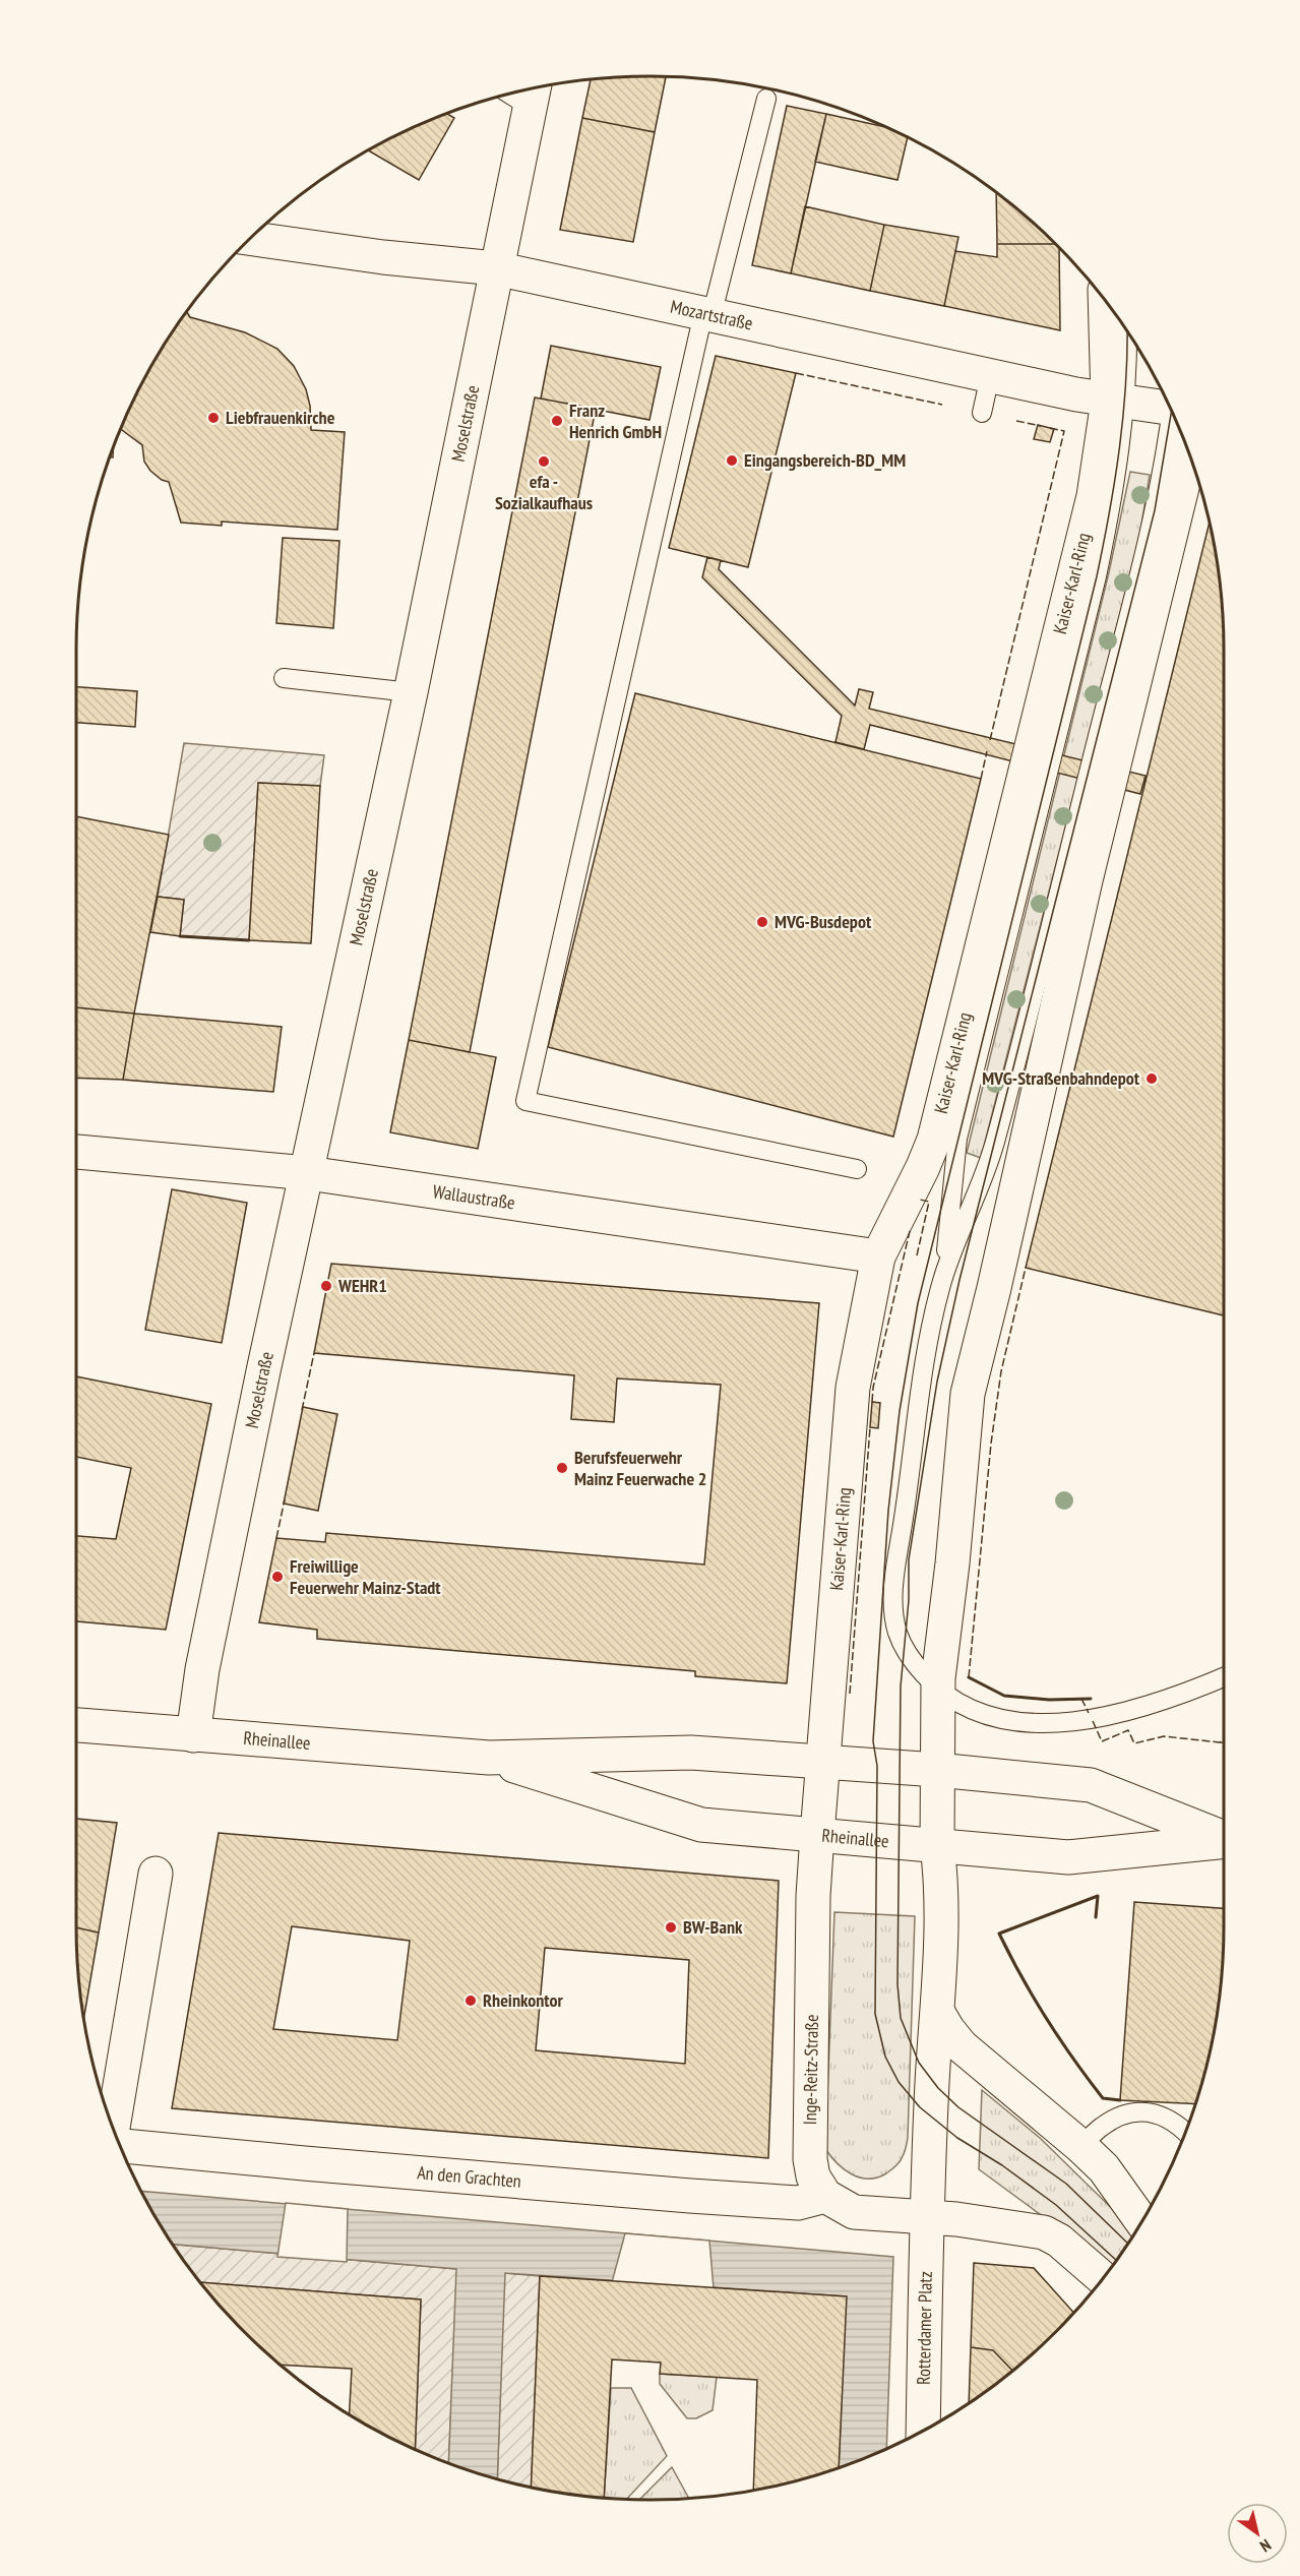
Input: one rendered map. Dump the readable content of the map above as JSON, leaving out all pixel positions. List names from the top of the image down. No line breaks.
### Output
{"streets":{"street":["Mozartstraße","Moselstraße","Kaiser-Karl-Ring","Wallaustraße","Rheinallee","Inge-Reitz-Straße","An den Grachten","Rotterdamer Platz"]},"crossings":[["Mozartstraße","Moselstraße"],["Mozartstraße","Kaiser-Karl-Ring"],["Moselstraße","Wallaustraße"],["Moselstraße","Rheinallee"],["Kaiser-Karl-Ring","Wallaustraße"],["Kaiser-Karl-Ring","Rheinallee"],["Kaiser-Karl-Ring","Inge-Reitz-Straße"],["Rheinallee","Inge-Reitz-Straße"],["Inge-Reitz-Straße","An den Grachten"]],"places":["Liebfrauenkirche","Franz Henrich GmbH","Eingangsbereich-BD_MM","efa - Sozialkaufhaus","MVG-Busdepot","MVG-Straßenbahndepot","WEHR1","Berufsfeuerwehr Mainz Feuerwache 2","Freiwillige Feuerwehr Mainz-Stadt","BW-Bank","Rheinkontor"],"north":"bottom right"}
